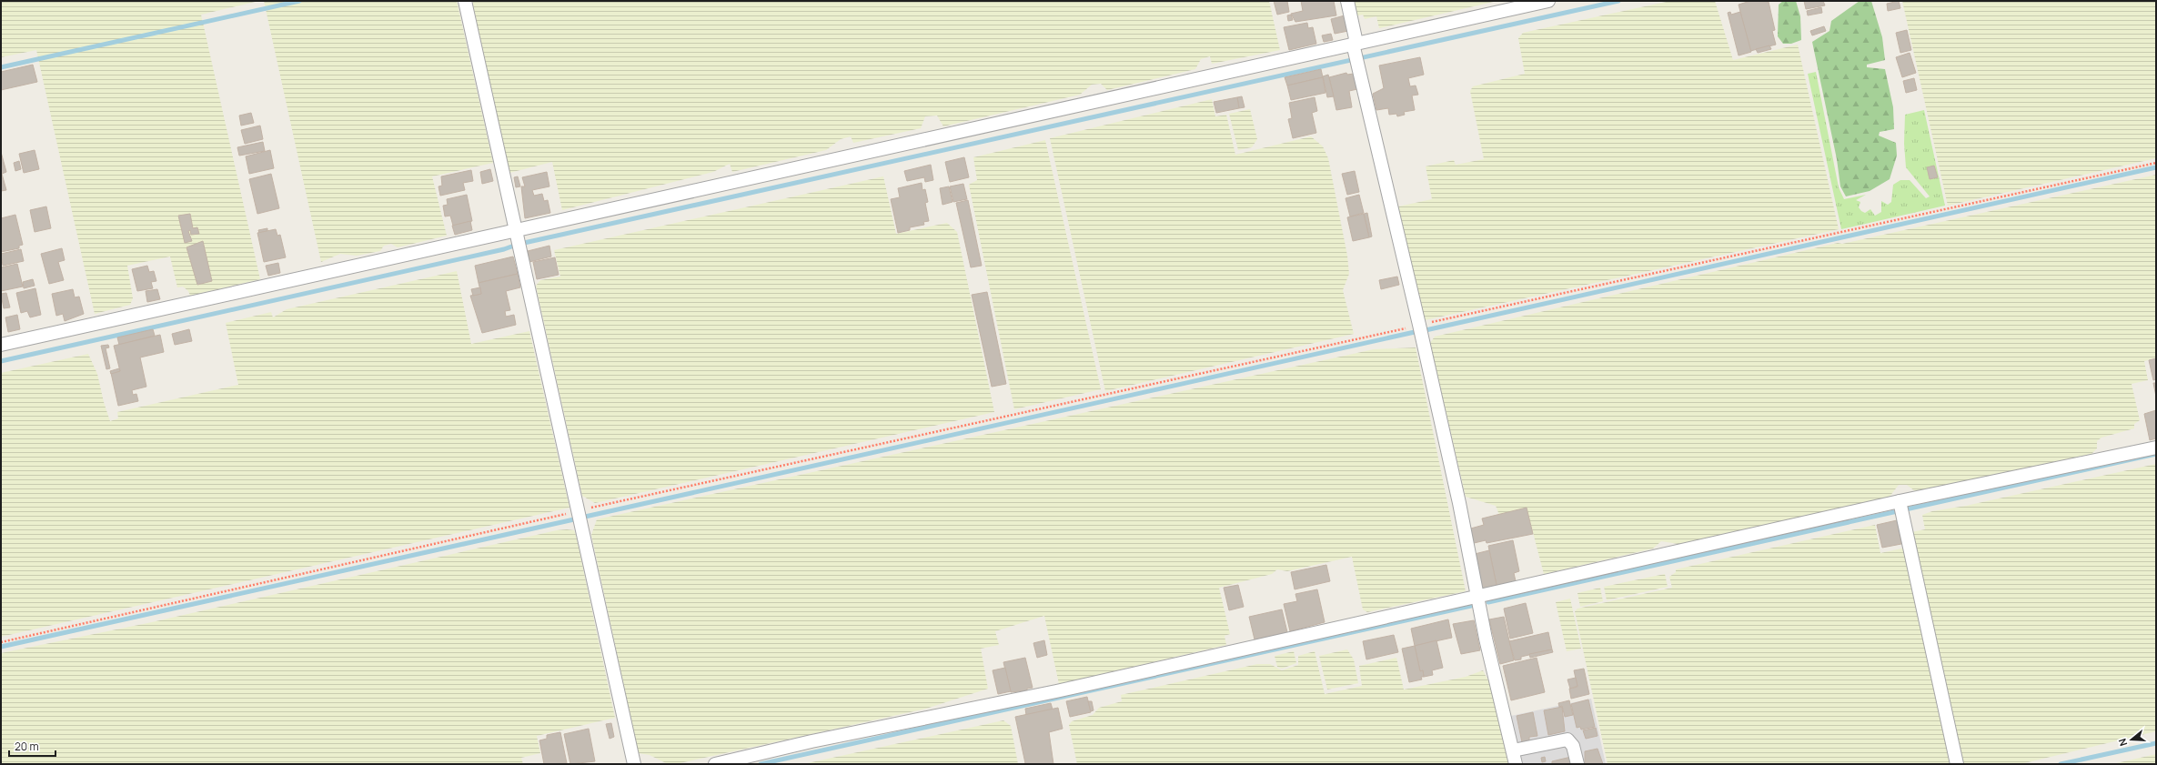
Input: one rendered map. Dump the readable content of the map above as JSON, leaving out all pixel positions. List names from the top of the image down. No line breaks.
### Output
{"scale_bar":"20 m","north":"left"}
